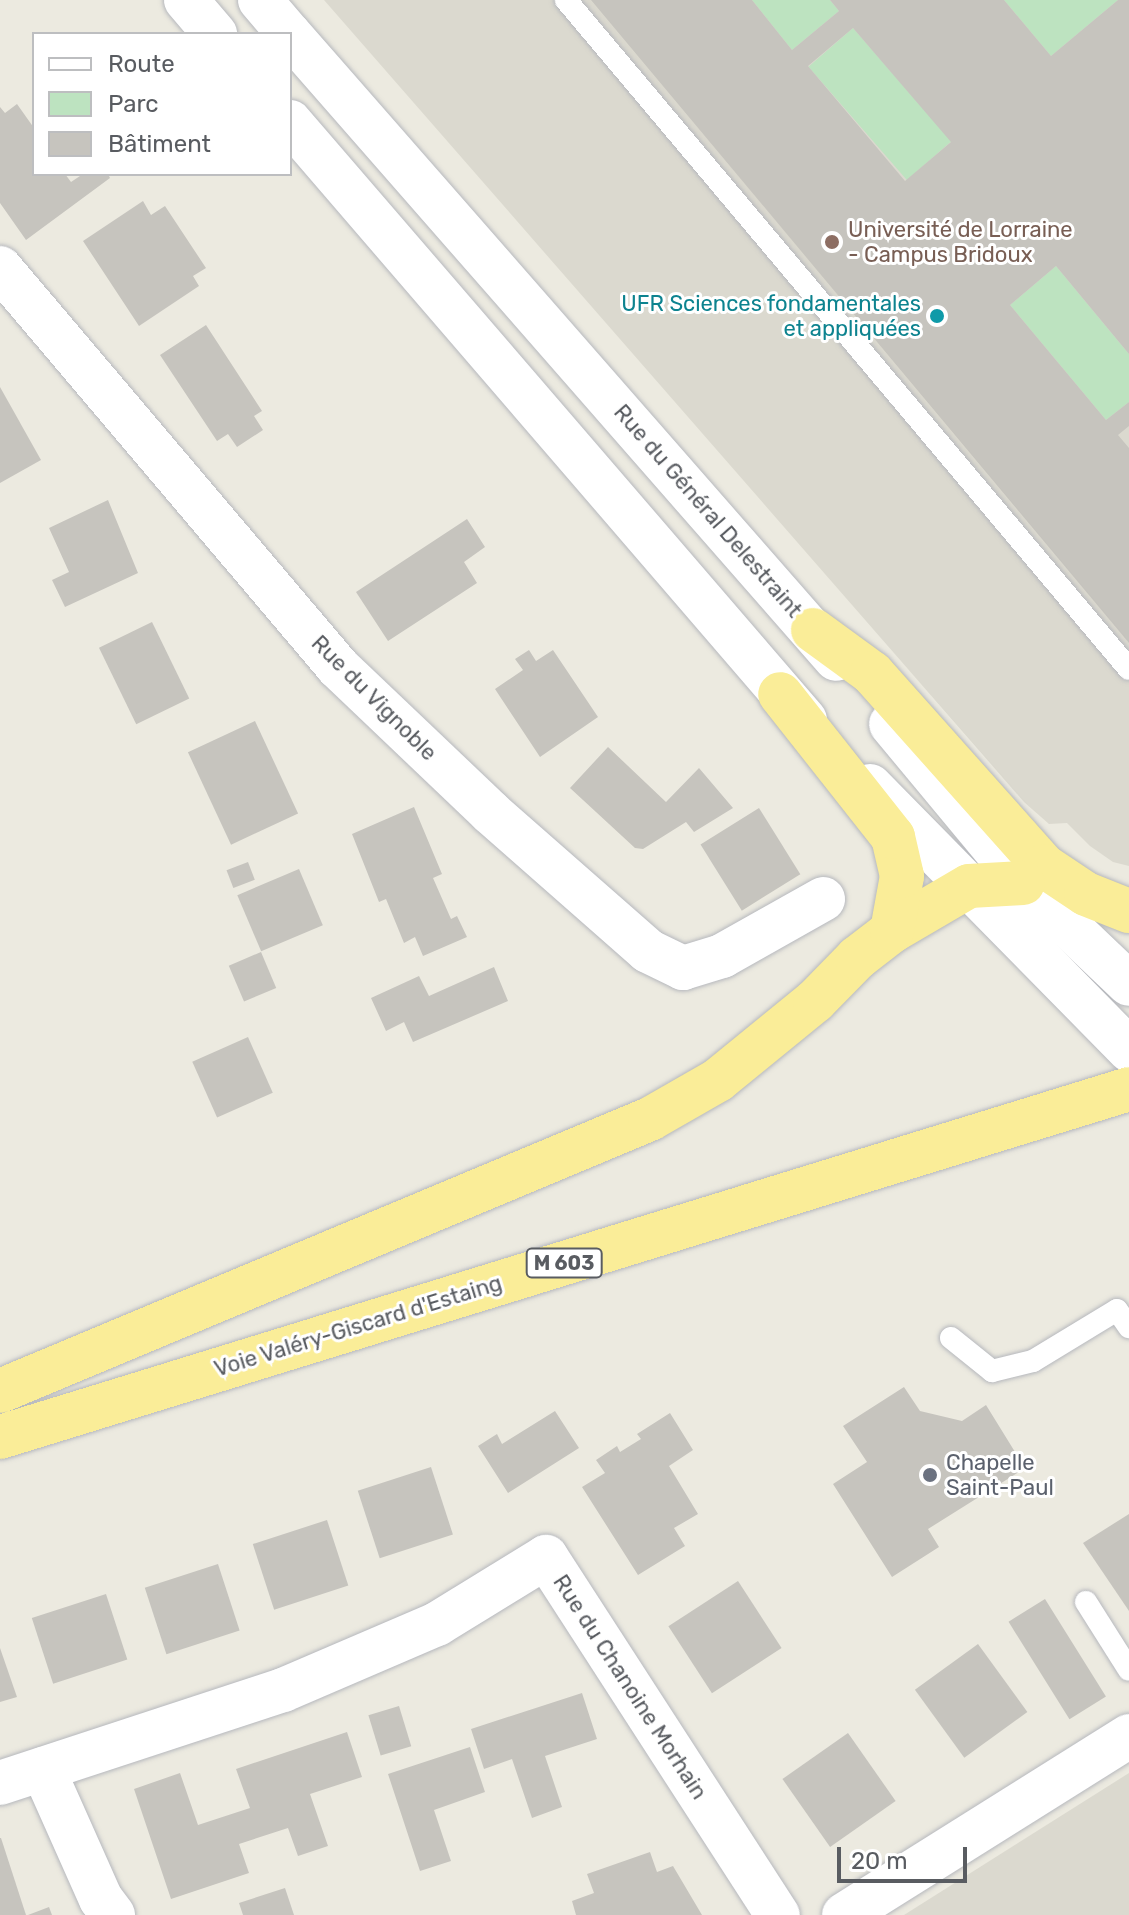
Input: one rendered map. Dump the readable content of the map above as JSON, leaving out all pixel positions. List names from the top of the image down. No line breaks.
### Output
{"streets":{"highway":["M 603","Voie Valéry-Giscard d'Estaing"],"street":["Rue du Général Delestraint","Rue du Vignoble","Rue du Chanoine Morhain"]},"places":["Université de Lorraine - Campus Bridoux","UFR Sciences fondamentales et appliquées","Chapelle Saint-Paul"],"legend":["Route","Parc","Bâtiment"],"scale_bar":"20 m"}
